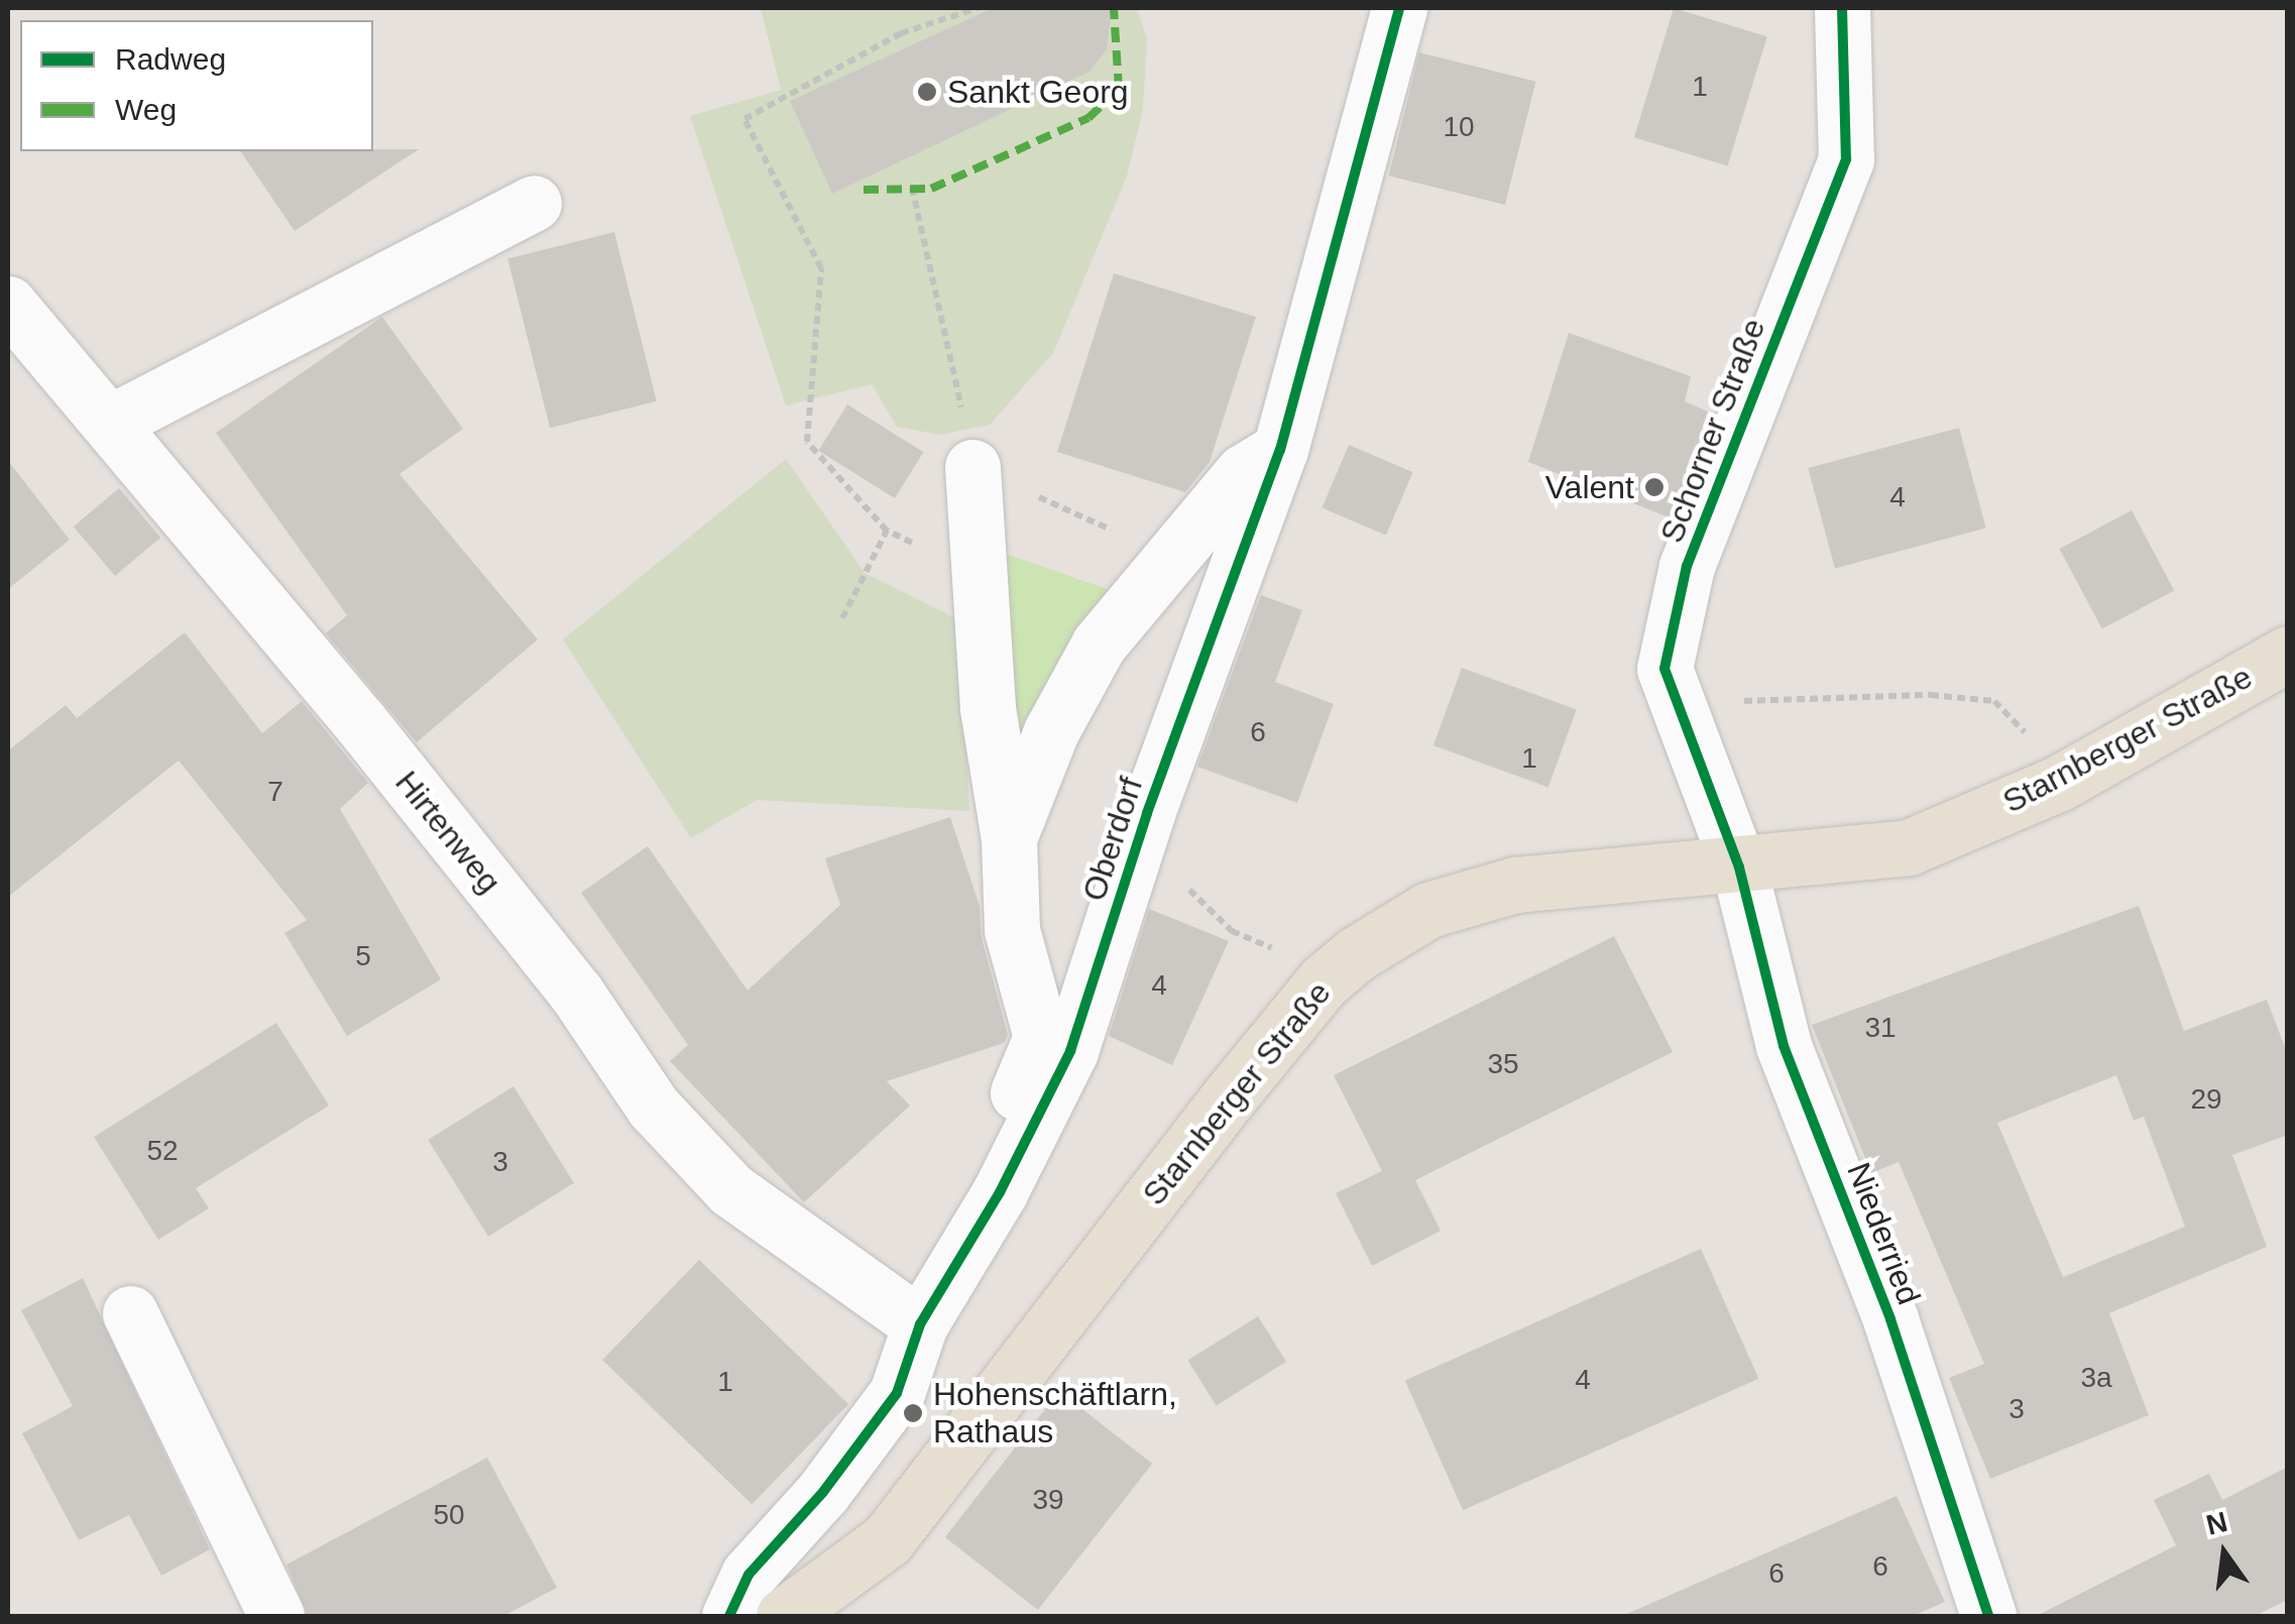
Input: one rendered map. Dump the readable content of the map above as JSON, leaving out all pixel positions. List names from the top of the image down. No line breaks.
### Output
{"streets":{"main road":["Starnberger Straße"],"street":["Schorner Straße","Hirtenweg","Oberdorf","Niederried"]},"crossings":[["Starnberger Straße","Niederried"],["Hirtenweg","Oberdorf"]],"places":["Sankt Georg","Valent","Hohenschäftlarn, Rathaus"],"house_numbers":["1","10","4","6","1","7","5","4","31","35","29","52","3","3a","4","1","3","39","50","6","6"],"legend":["Radweg","Weg"],"north":"top"}
